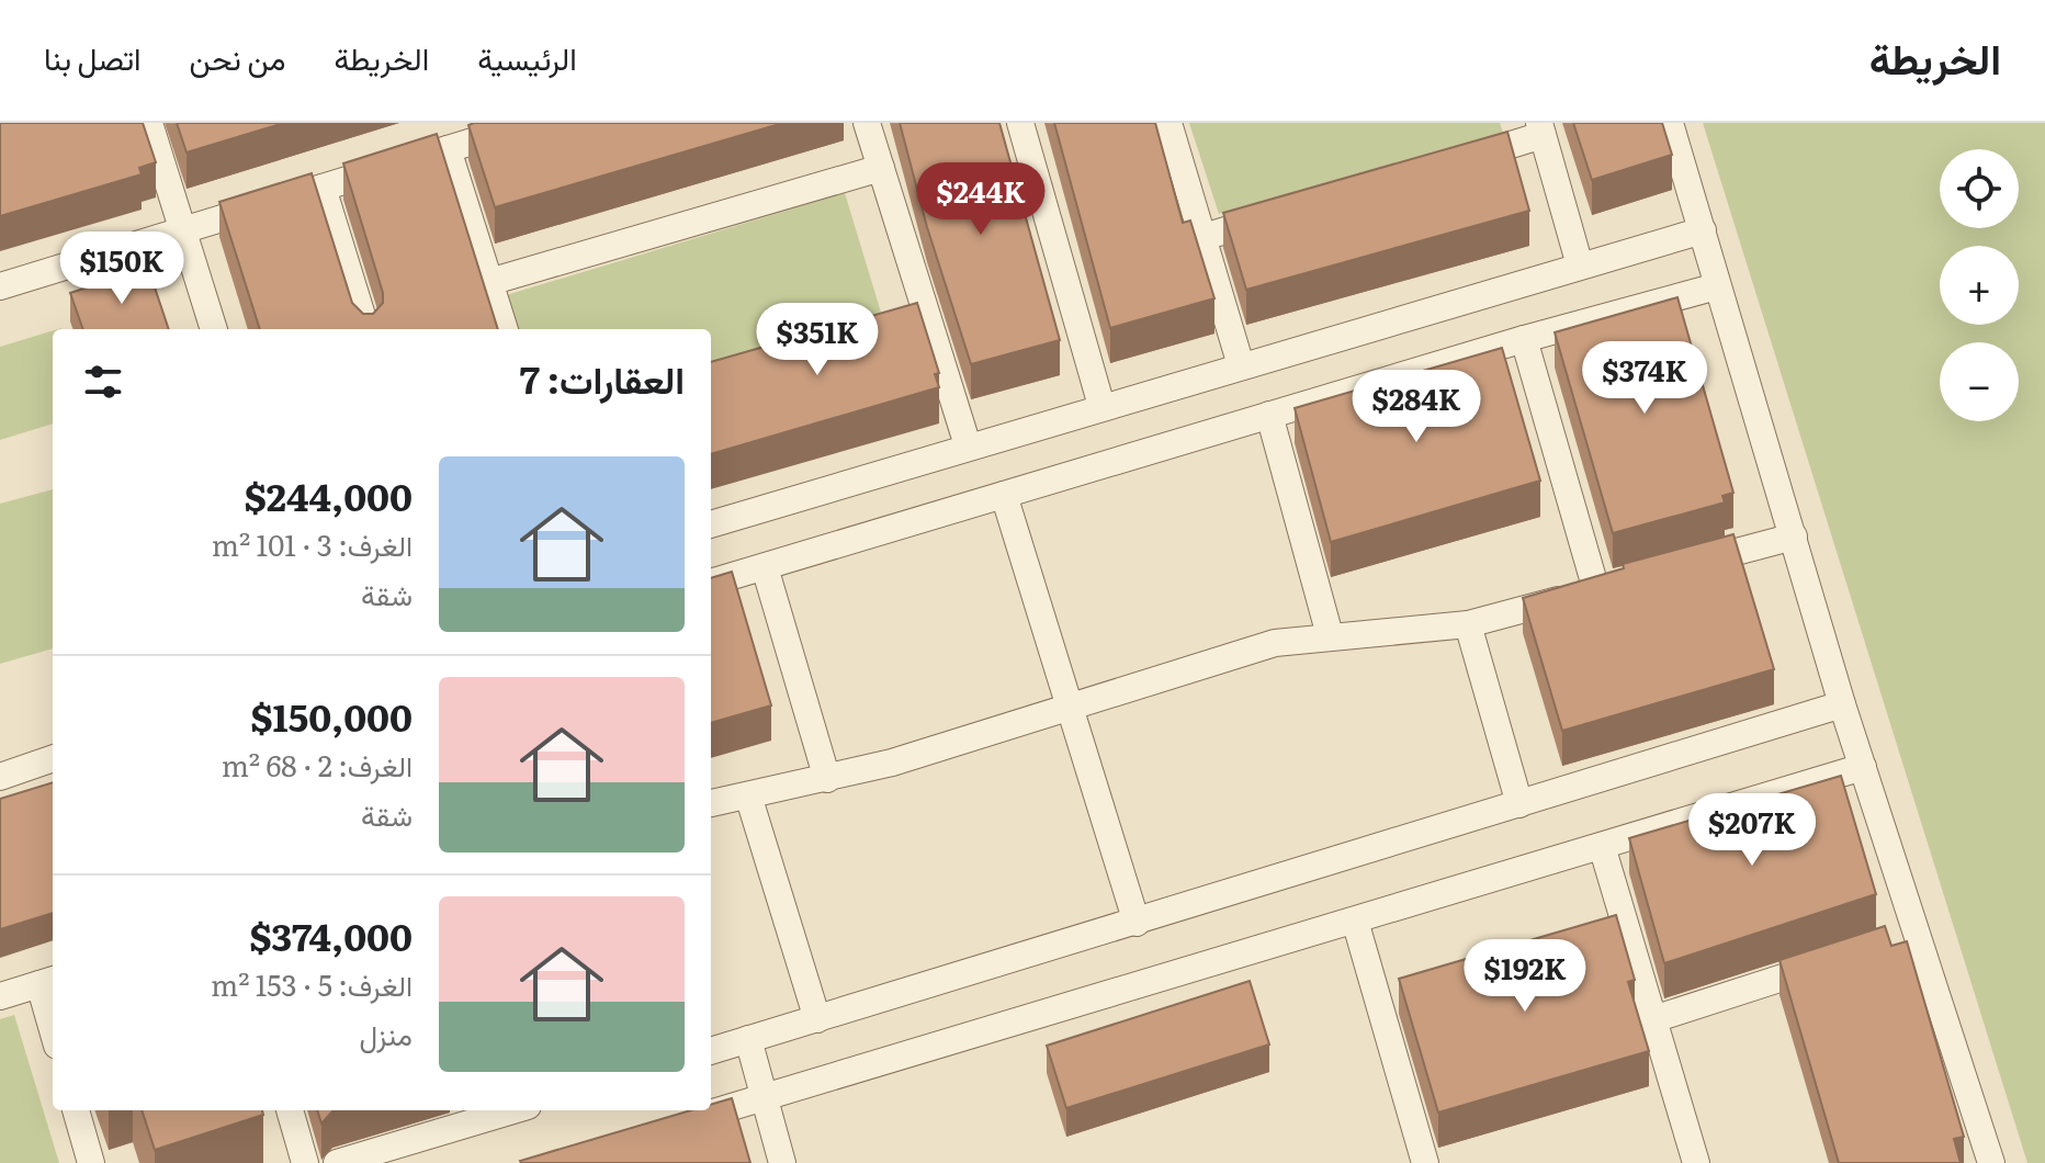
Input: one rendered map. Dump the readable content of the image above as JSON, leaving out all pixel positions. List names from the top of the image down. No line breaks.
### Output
{"page":{"header":"الخريطة","nav":["الرئيسية","الخريطة","من نحن","اتصل بنا"],"map_buttons":["+","−"],"price":["$244K","$150K","$351K","$374K","$284K","$207K","$192K"],"heading":"العقارات: 7","list":[{"name":"$244,000","note":"الغرف: 3 · 101 m² · شقة"},{"name":"$150,000","note":"الغرف: 2 · 68 m² · شقة"},{"name":"$374,000","note":"الغرف: 5 · 153 m² · منزل"}]}}
